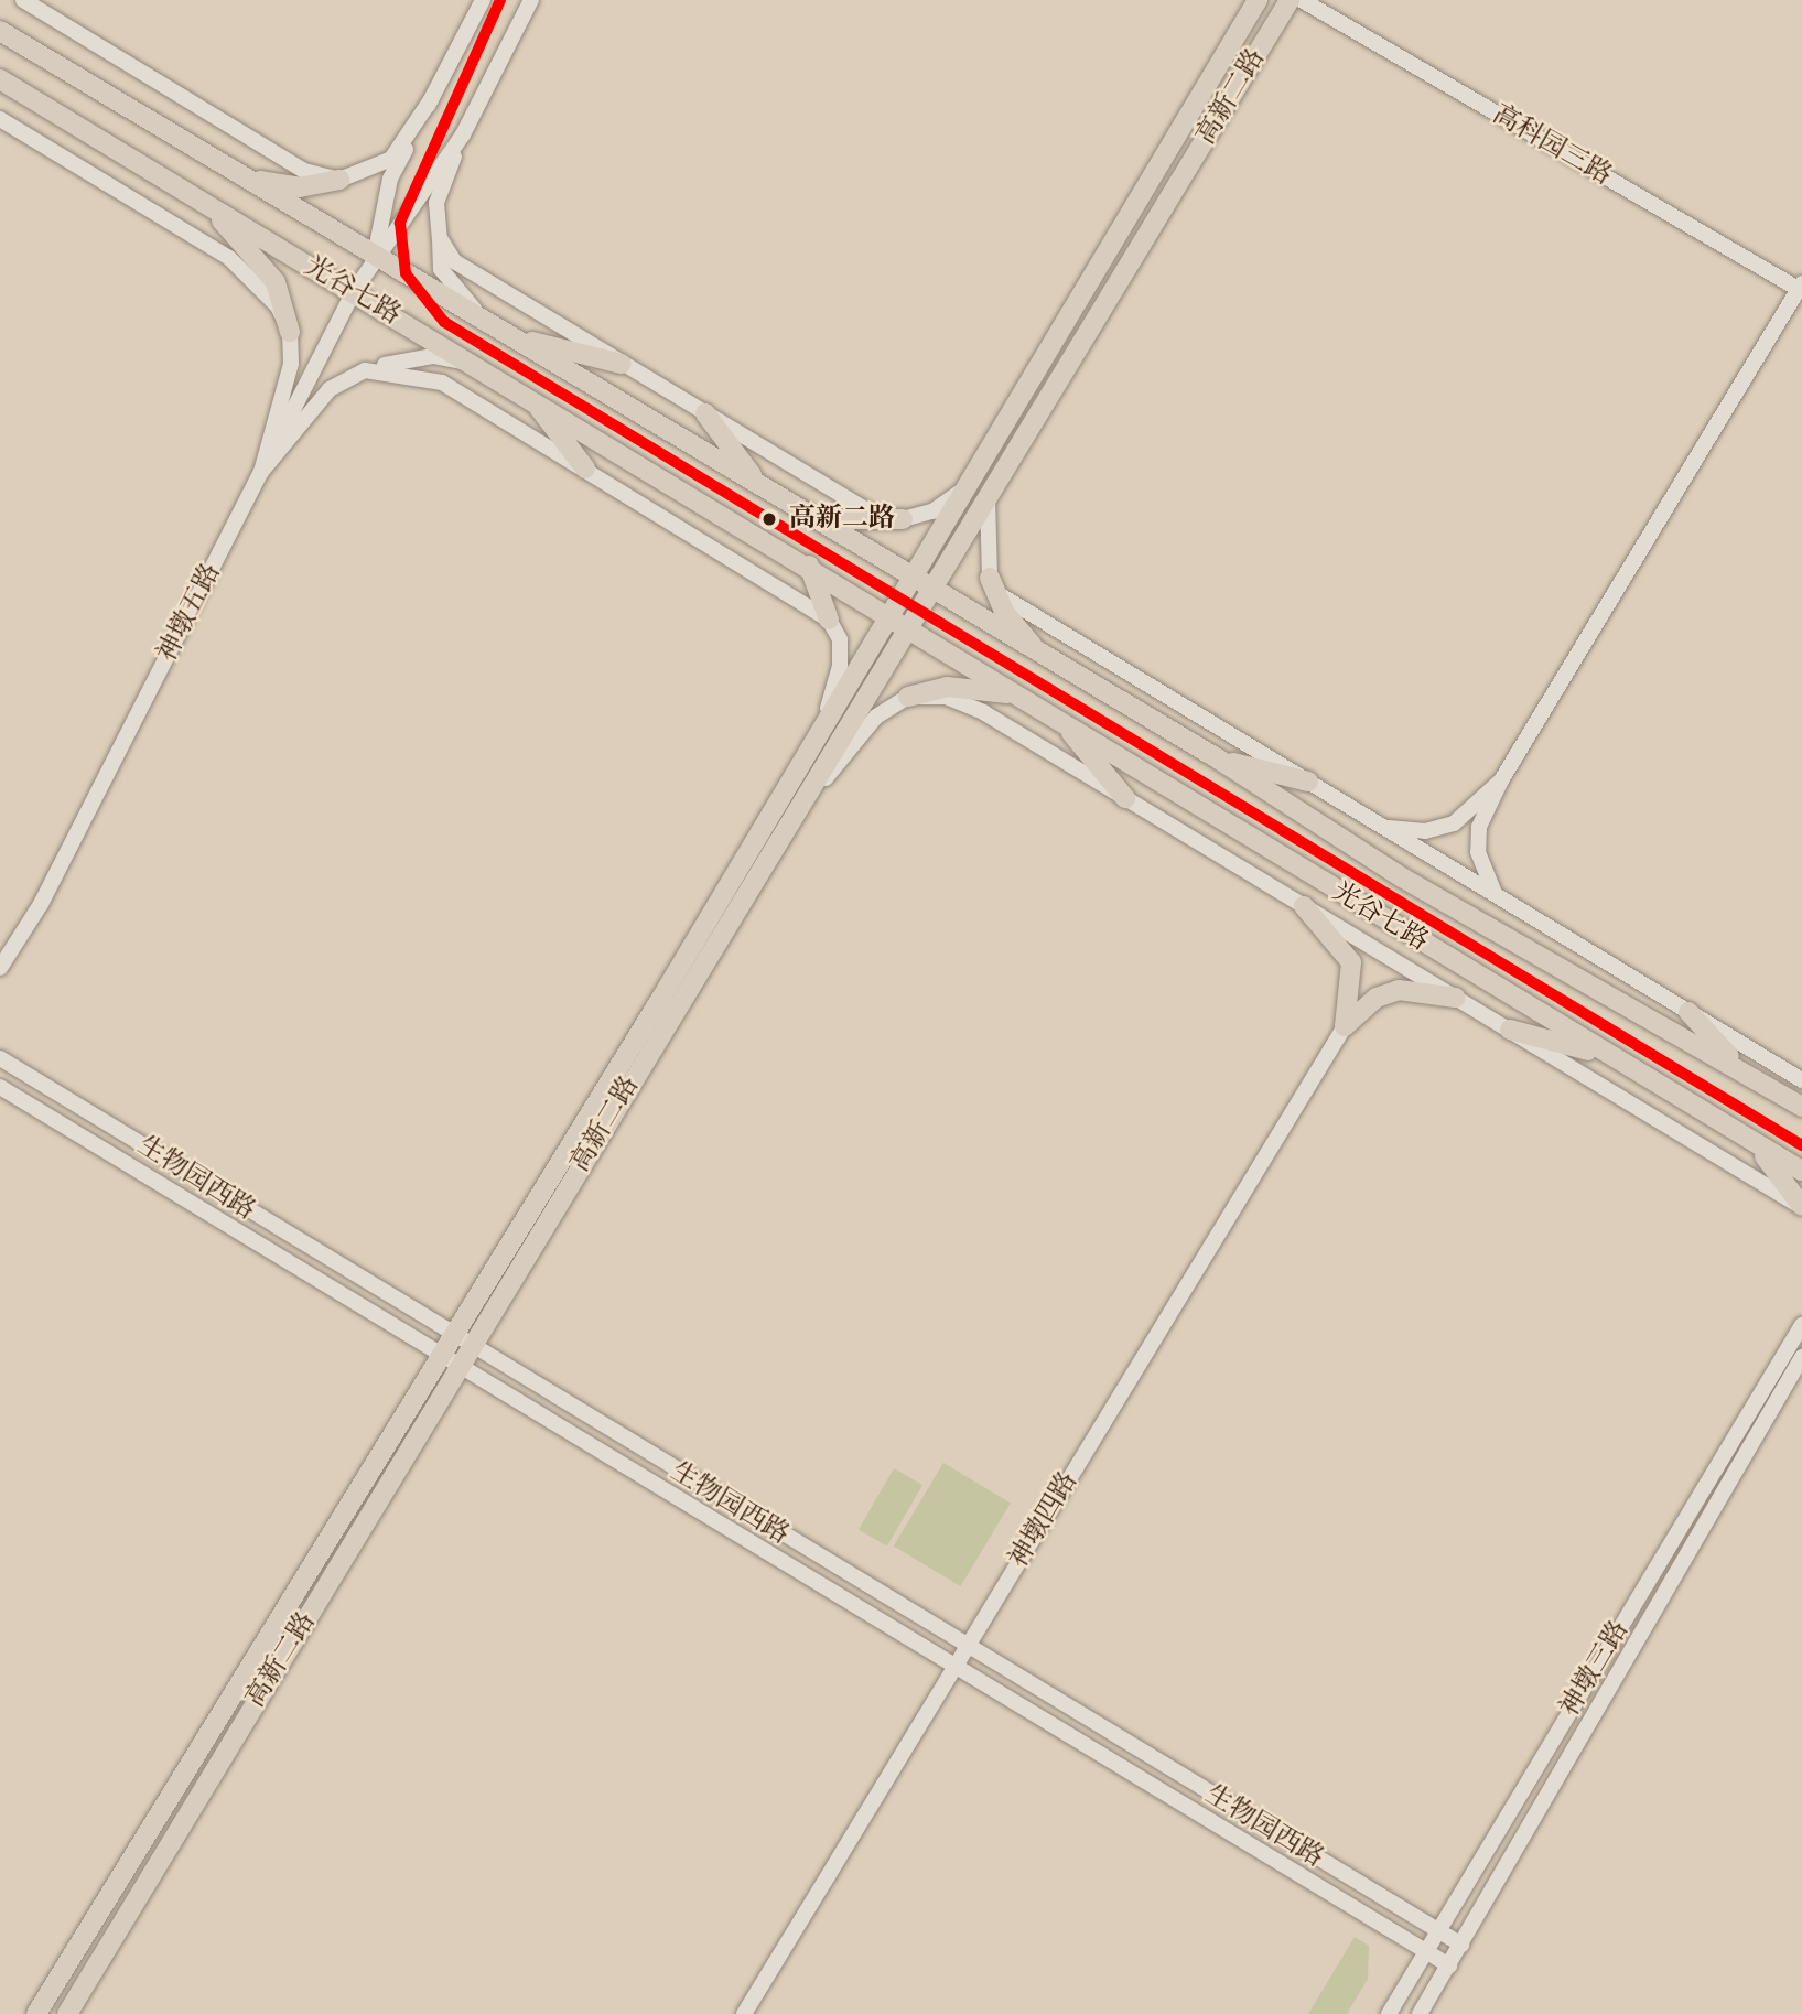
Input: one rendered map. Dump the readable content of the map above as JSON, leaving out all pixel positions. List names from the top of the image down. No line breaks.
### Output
{"streets":{"main road":["高新二路","光谷七路"],"street":["高科园三路","神墩五路","生物园西路","神墩四路","神墩三路"]},"crossings":[["高新二路","光谷七路"],["高新二路","生物园西路"],["光谷七路","神墩五路"],["生物园西路","神墩四路"],["生物园西路","神墩三路"]],"places":["高新二路"]}
